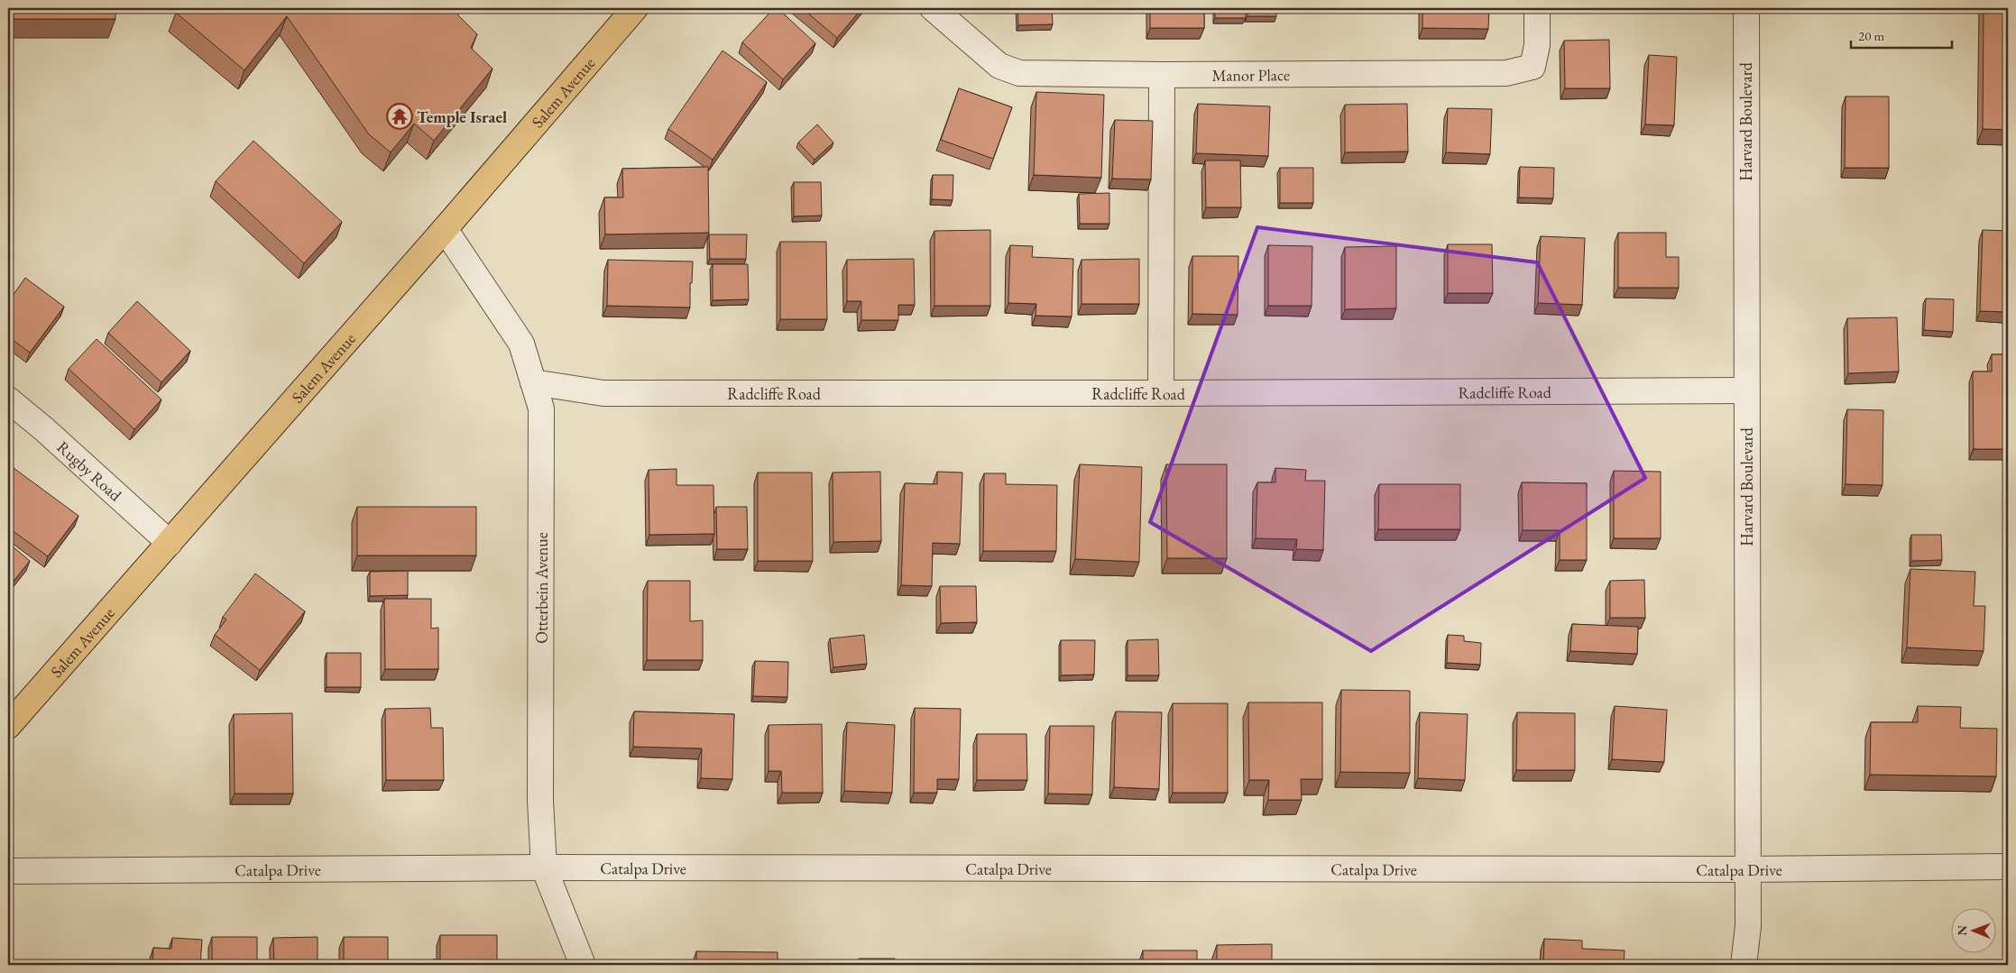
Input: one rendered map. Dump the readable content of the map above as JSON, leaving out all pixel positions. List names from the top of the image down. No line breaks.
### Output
{"streets":{"main road":["Salem Avenue"],"street":["Manor Place","Harvard Boulevard","Radcliffe Road","Rugby Road","Otterbein Avenue","Catalpa Drive"]},"crossings":[["Salem Avenue","Rugby Road"],["Salem Avenue","Otterbein Avenue"],["Harvard Boulevard","Radcliffe Road"],["Harvard Boulevard","Catalpa Drive"],["Radcliffe Road","Otterbein Avenue"],["Otterbein Avenue","Catalpa Drive"]],"places":{"temple":["Temple Israel"]},"scale_bar":"20 m","north":"left"}
